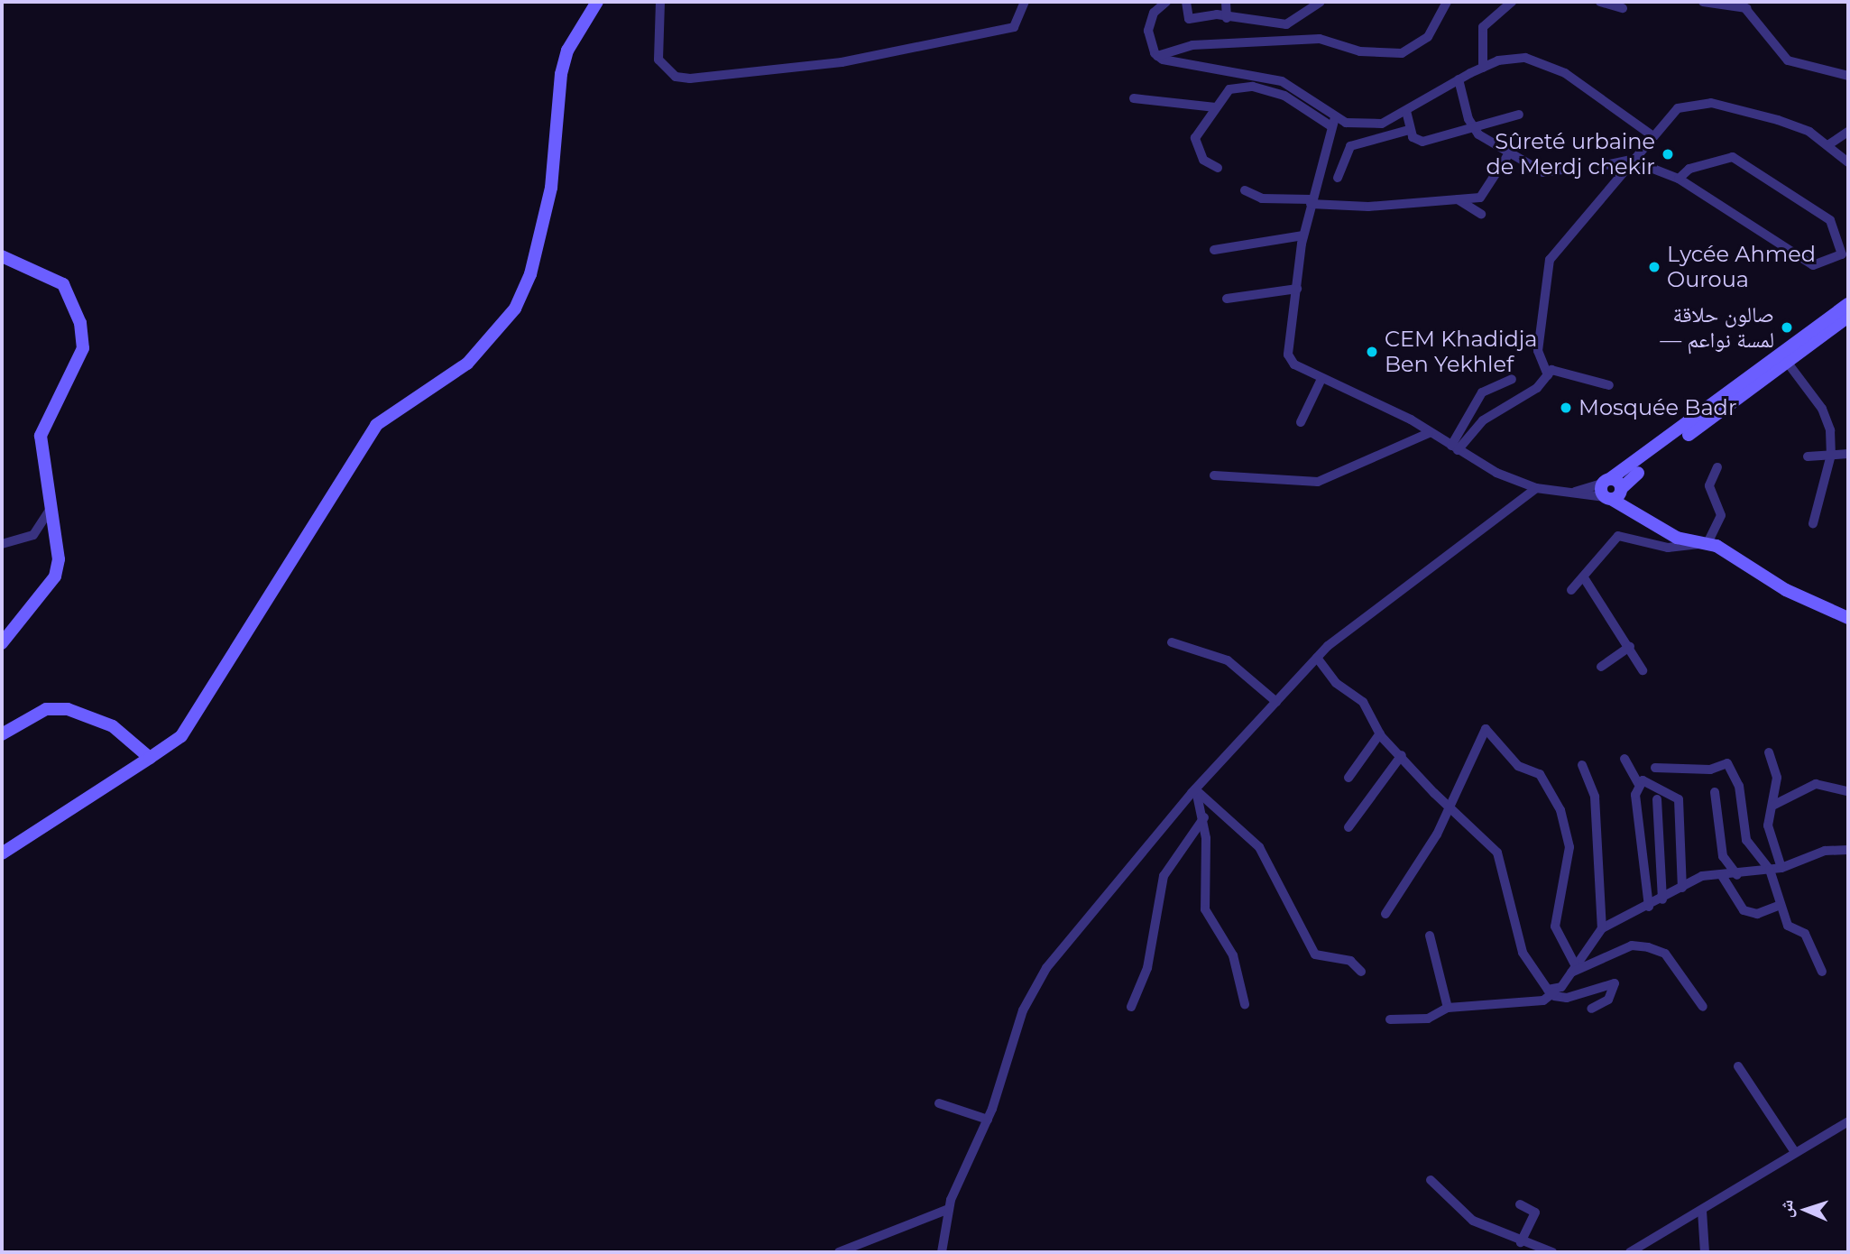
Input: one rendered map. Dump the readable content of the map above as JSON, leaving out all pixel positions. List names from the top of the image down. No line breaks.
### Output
{"places":["Sûreté urbaine de Merdj chekir","Lycée Ahmed Ouroua","صالون حلاقة — لمسة نواعم","CEM Khadidja Ben Yekhlef","Mosquée Badr"],"north":"left"}
